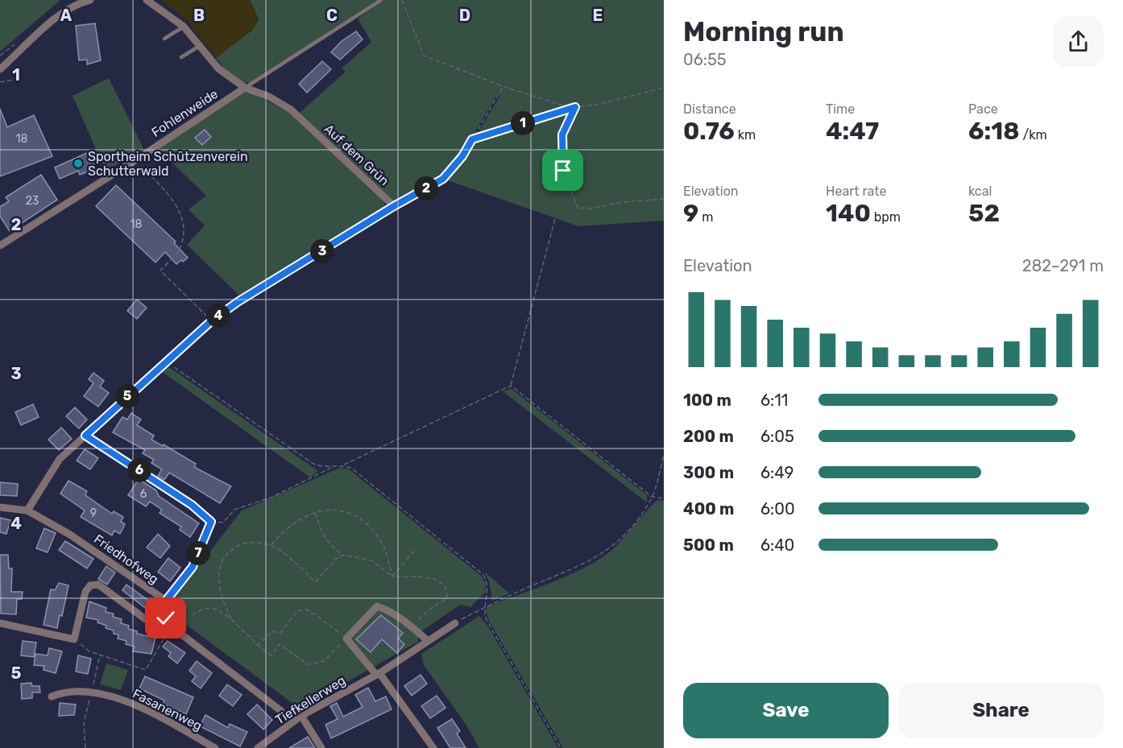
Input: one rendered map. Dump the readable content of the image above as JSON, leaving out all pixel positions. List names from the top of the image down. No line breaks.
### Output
{"streets":{"street":["Fohlenweide","Auf dem Grün","Friedhofweg","Tiefkellerweg","Fasanenweg"]},"crossings":[["Fohlenweide","Auf dem Grün"]],"places":["Sportheim Schützenverein Schutterwald"],"house_numbers":["18","23","18","6","9"],"page":{"heading":["Morning run","06:55"],"stats":[["Distance","0.76 km"],["Time","4:47"],["Pace","6:18 /km"],["Elevation","9 m"],["Heart rate","140 bpm"],["kcal","52"]],"pins":["1","2","3","4","5","6","7"],"chart":["Elevation","282–291 m"],"list":[{"name":"100 m","note":"6:11"},{"name":"200 m","note":"6:05"},{"name":"300 m","note":"6:49"},{"name":"400 m","note":"6:00"},{"name":"500 m","note":"6:40"}],"buttons":["Save","Share"]},"grid":{"columns":["A","B","C","D","E"],"rows":["1","2","3","4","5"]}}
